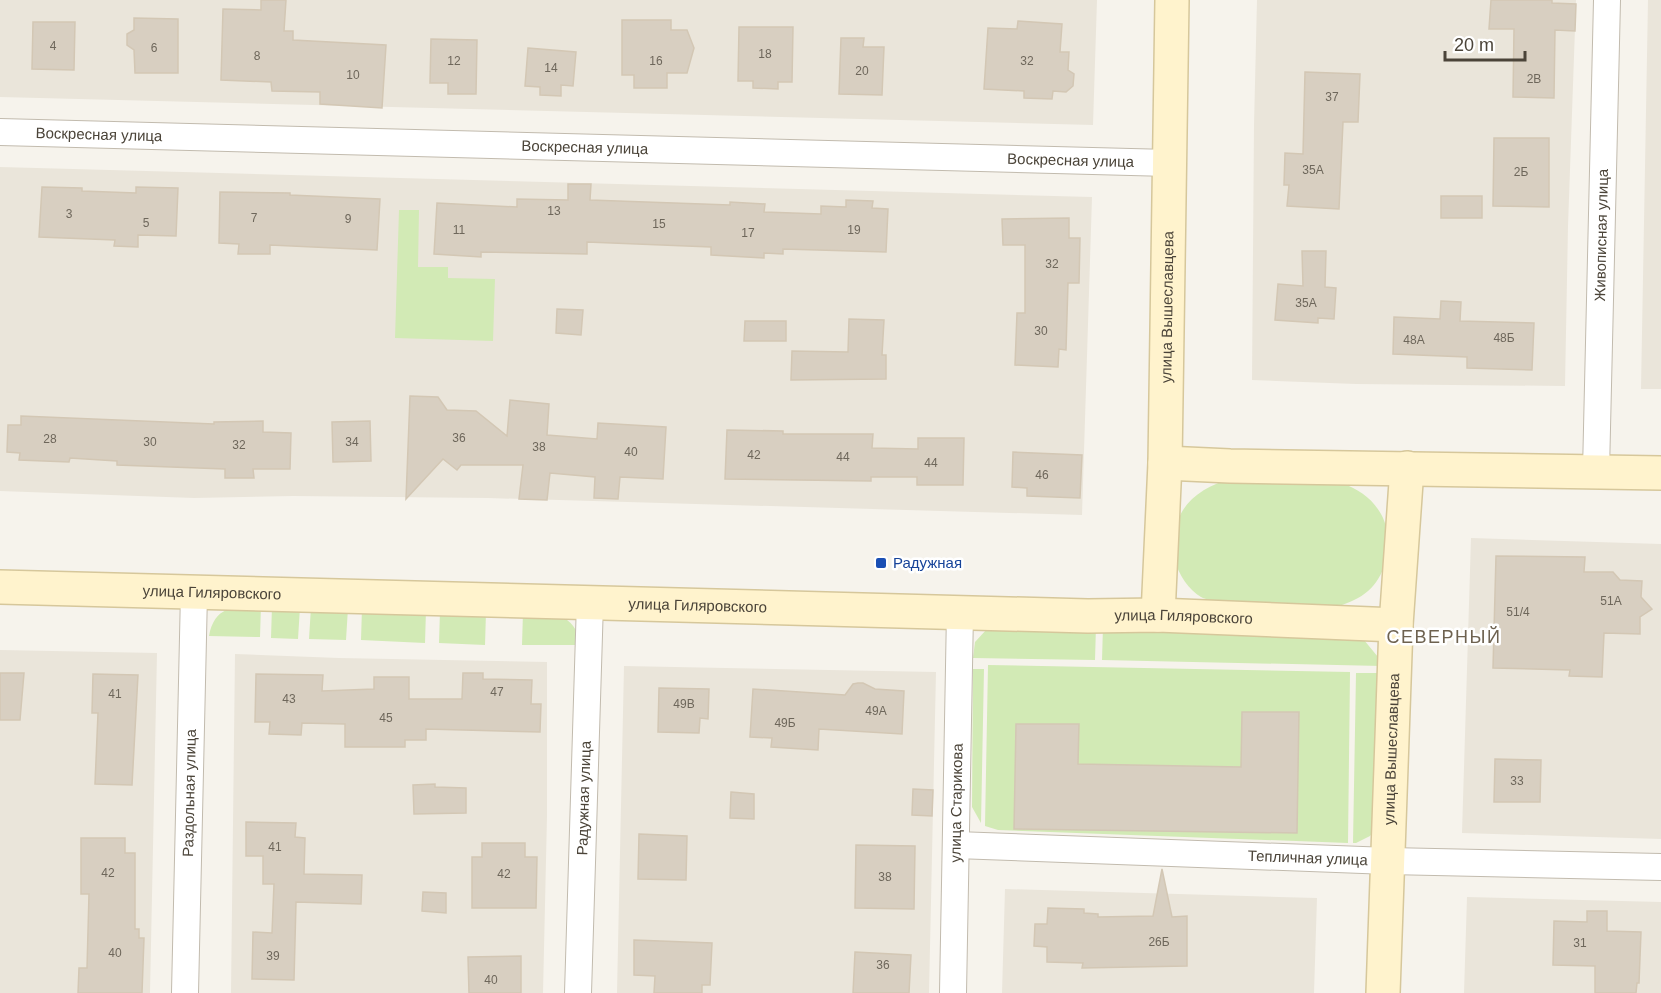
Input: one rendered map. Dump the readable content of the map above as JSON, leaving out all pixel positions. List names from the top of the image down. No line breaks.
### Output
{"streets":{"street":["Воскресная улица","Живописная улица","улица Вышеславцева","улица Гиляровского","Раздольная улица","Радужная улица","улица Старикова","Тепличная улица"]},"crossings":[["Воскресная улица","улица Вышеславцева"],["улица Вышеславцева","улица Гиляровского"],["улица Вышеславцева","Тепличная улица"],["улица Гиляровского","Раздольная улица"],["улица Гиляровского","Радужная улица"],["улица Гиляровского","улица Старикова"],["улица Старикова","Тепличная улица"]],"districts":["СЕВЕРНЫЙ"],"places":{"transit":["Радужная"]},"house_numbers":["4","6","18","8","12","16","32","14","20","10","2В","37","35А","2Б","13","3","7","9","5","15","11","19","17","32","35А","30","48Б","48А","36","28","30","34","32","38","40","42","44","44","46","51А","51/4","47","41","43","49В","49А","45","49Б","33","41","42","42","38","26Б","31","40","39","36","40"],"scale_bar":"20 m"}
